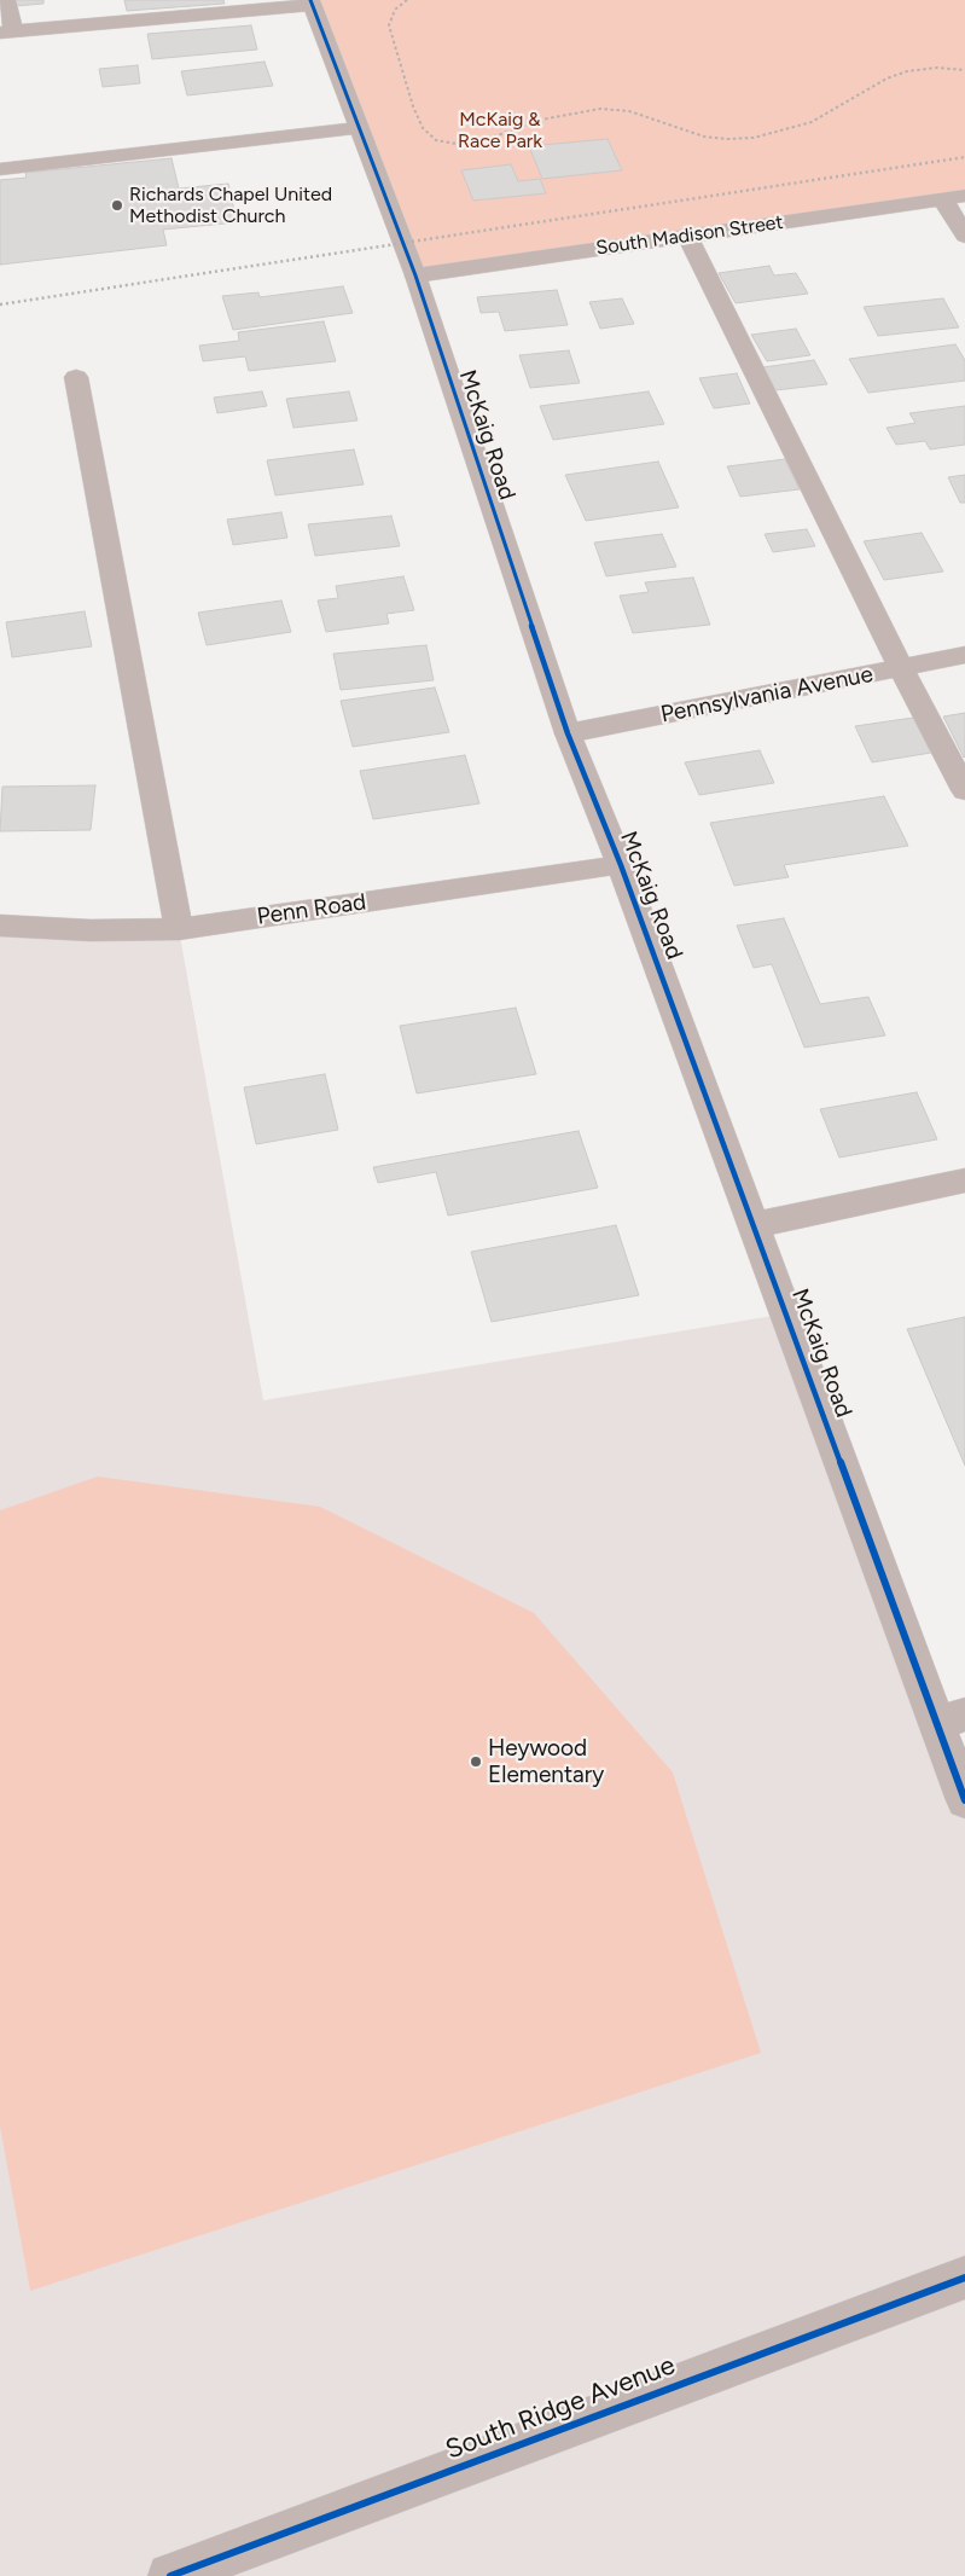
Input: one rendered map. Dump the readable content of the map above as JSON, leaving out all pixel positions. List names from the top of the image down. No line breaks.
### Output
{"streets":{"street":["South Madison Street","McKaig Road","Pennsylvania Avenue","Penn Road","South Ridge Avenue"]},"crossings":[["South Madison Street","McKaig Road"],["McKaig Road","Pennsylvania Avenue"],["McKaig Road","Penn Road"]],"parks":["McKaig & Race Park"],"places":["Richards Chapel United Methodist Church","Heywood Elementary"]}
